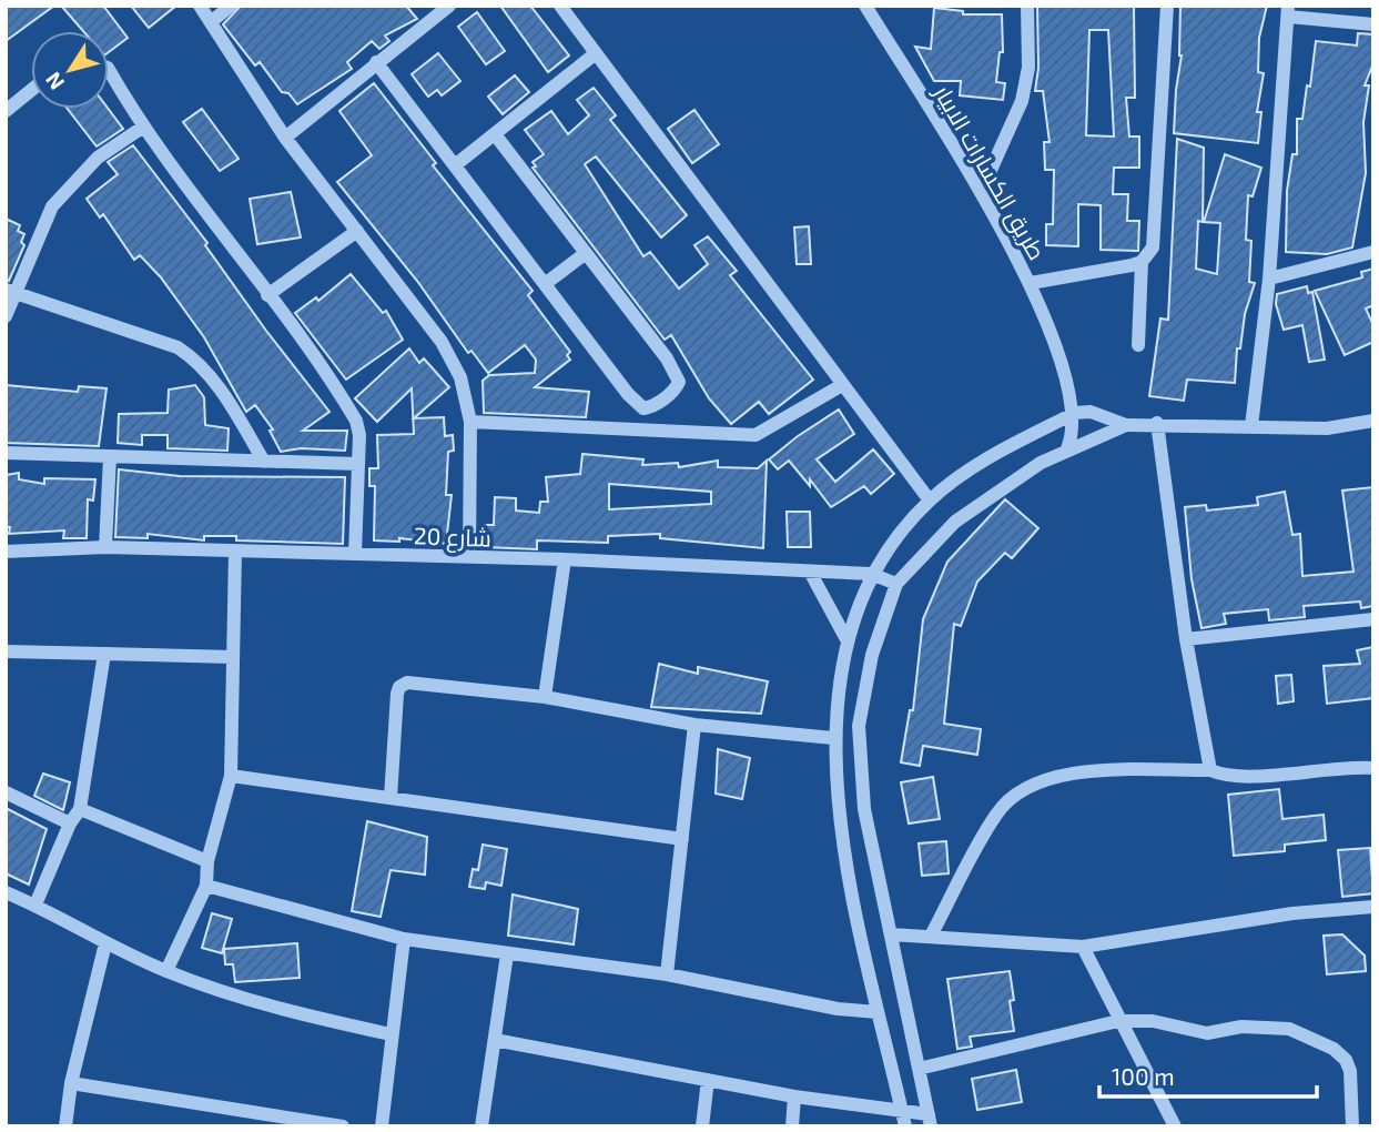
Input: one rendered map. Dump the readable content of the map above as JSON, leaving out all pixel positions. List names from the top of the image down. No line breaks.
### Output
{"streets":{"street":["طريق الكسارات الابيار","شارع 20"]},"scale_bar":"100 m","north":"bottom left"}
